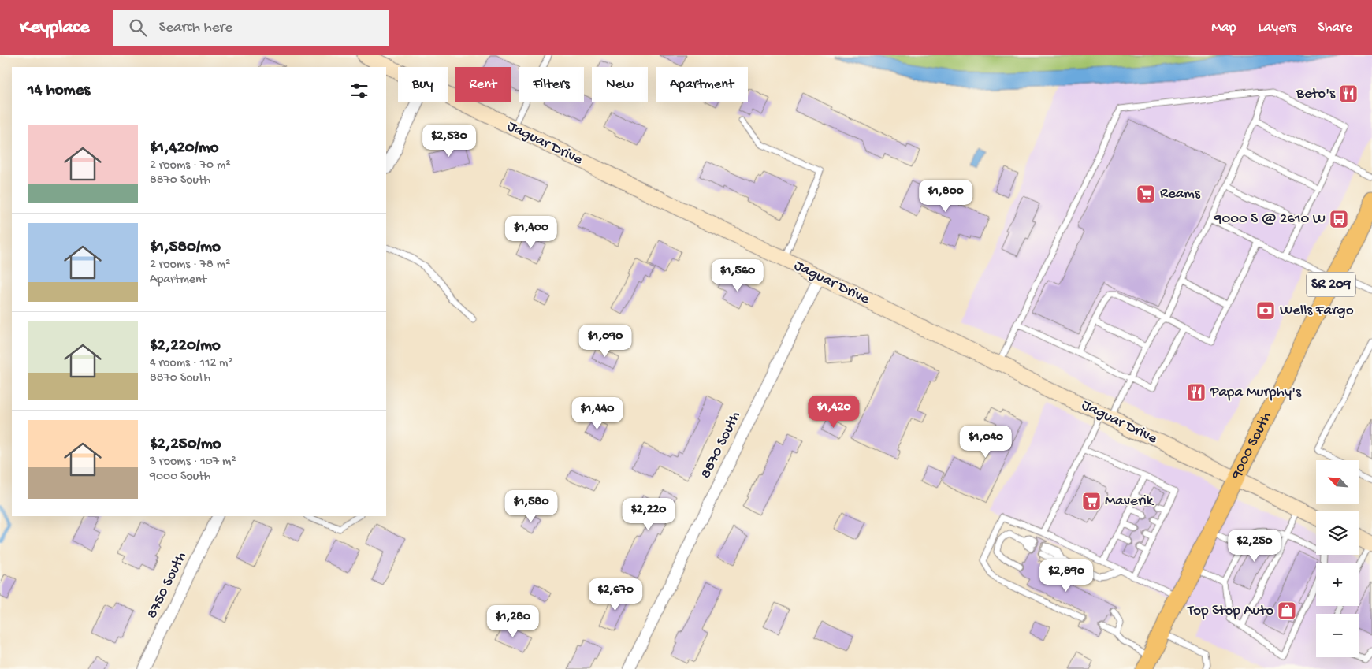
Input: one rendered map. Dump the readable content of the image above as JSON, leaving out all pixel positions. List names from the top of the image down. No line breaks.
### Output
{"streets":{"main road":["Jaguar Drive","SR 209","9000 South"],"street":["8870 South","8750 South"]},"crossings":[["Jaguar Drive","8870 South"],["Jaguar Drive","9000 South"]],"places":{"restaurant":["Beto's","Papa Murphy's"],"supermarket":["Reams","Maverik"],"bus stop":["9000 S @ 2610 W"],"bank":["Wells Fargo"],"shop":["Top Stop Auto"]},"north":"top left","page":{"header":"Keyplace","search":"Search here","nav":["Map","Layers","Share"],"chip":["Buy","Rent","Filters","New","Apartment"],"heading":"14 homes","list":[{"name":"$1,420/mo","note":"2 rooms · 70 m² · 8870 South"},{"name":"$1,580/mo","note":"2 rooms · 78 m² · Apartment"},{"name":"$2,220/mo","note":"4 rooms · 112 m² · 8870 South"},{"name":"$2,250/mo","note":"3 rooms · 107 m² · 9000 South"}],"price":["$2,530","$1,800","$1,400","$1,560","$1,090","$1,420","$1,440","$1,040","$1,580","$2,220","$2,250","$2,890","$2,670","$1,280"],"map_buttons":["+","−"]}}
